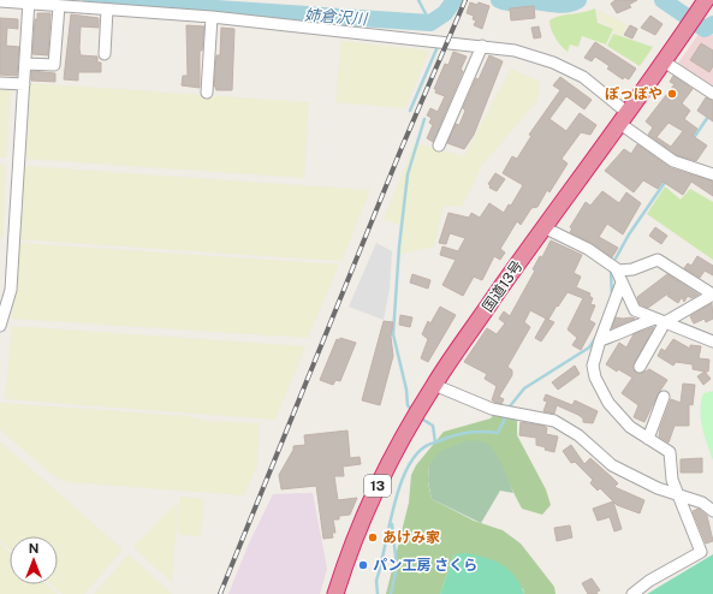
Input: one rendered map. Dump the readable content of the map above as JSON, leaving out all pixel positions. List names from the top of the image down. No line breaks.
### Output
{"streets":{"highway":["国道13号","13"]},"water":["姉倉沢川"],"places":["ぽっぽや","あけみ家","パン工房 さくら"],"north":"top"}
